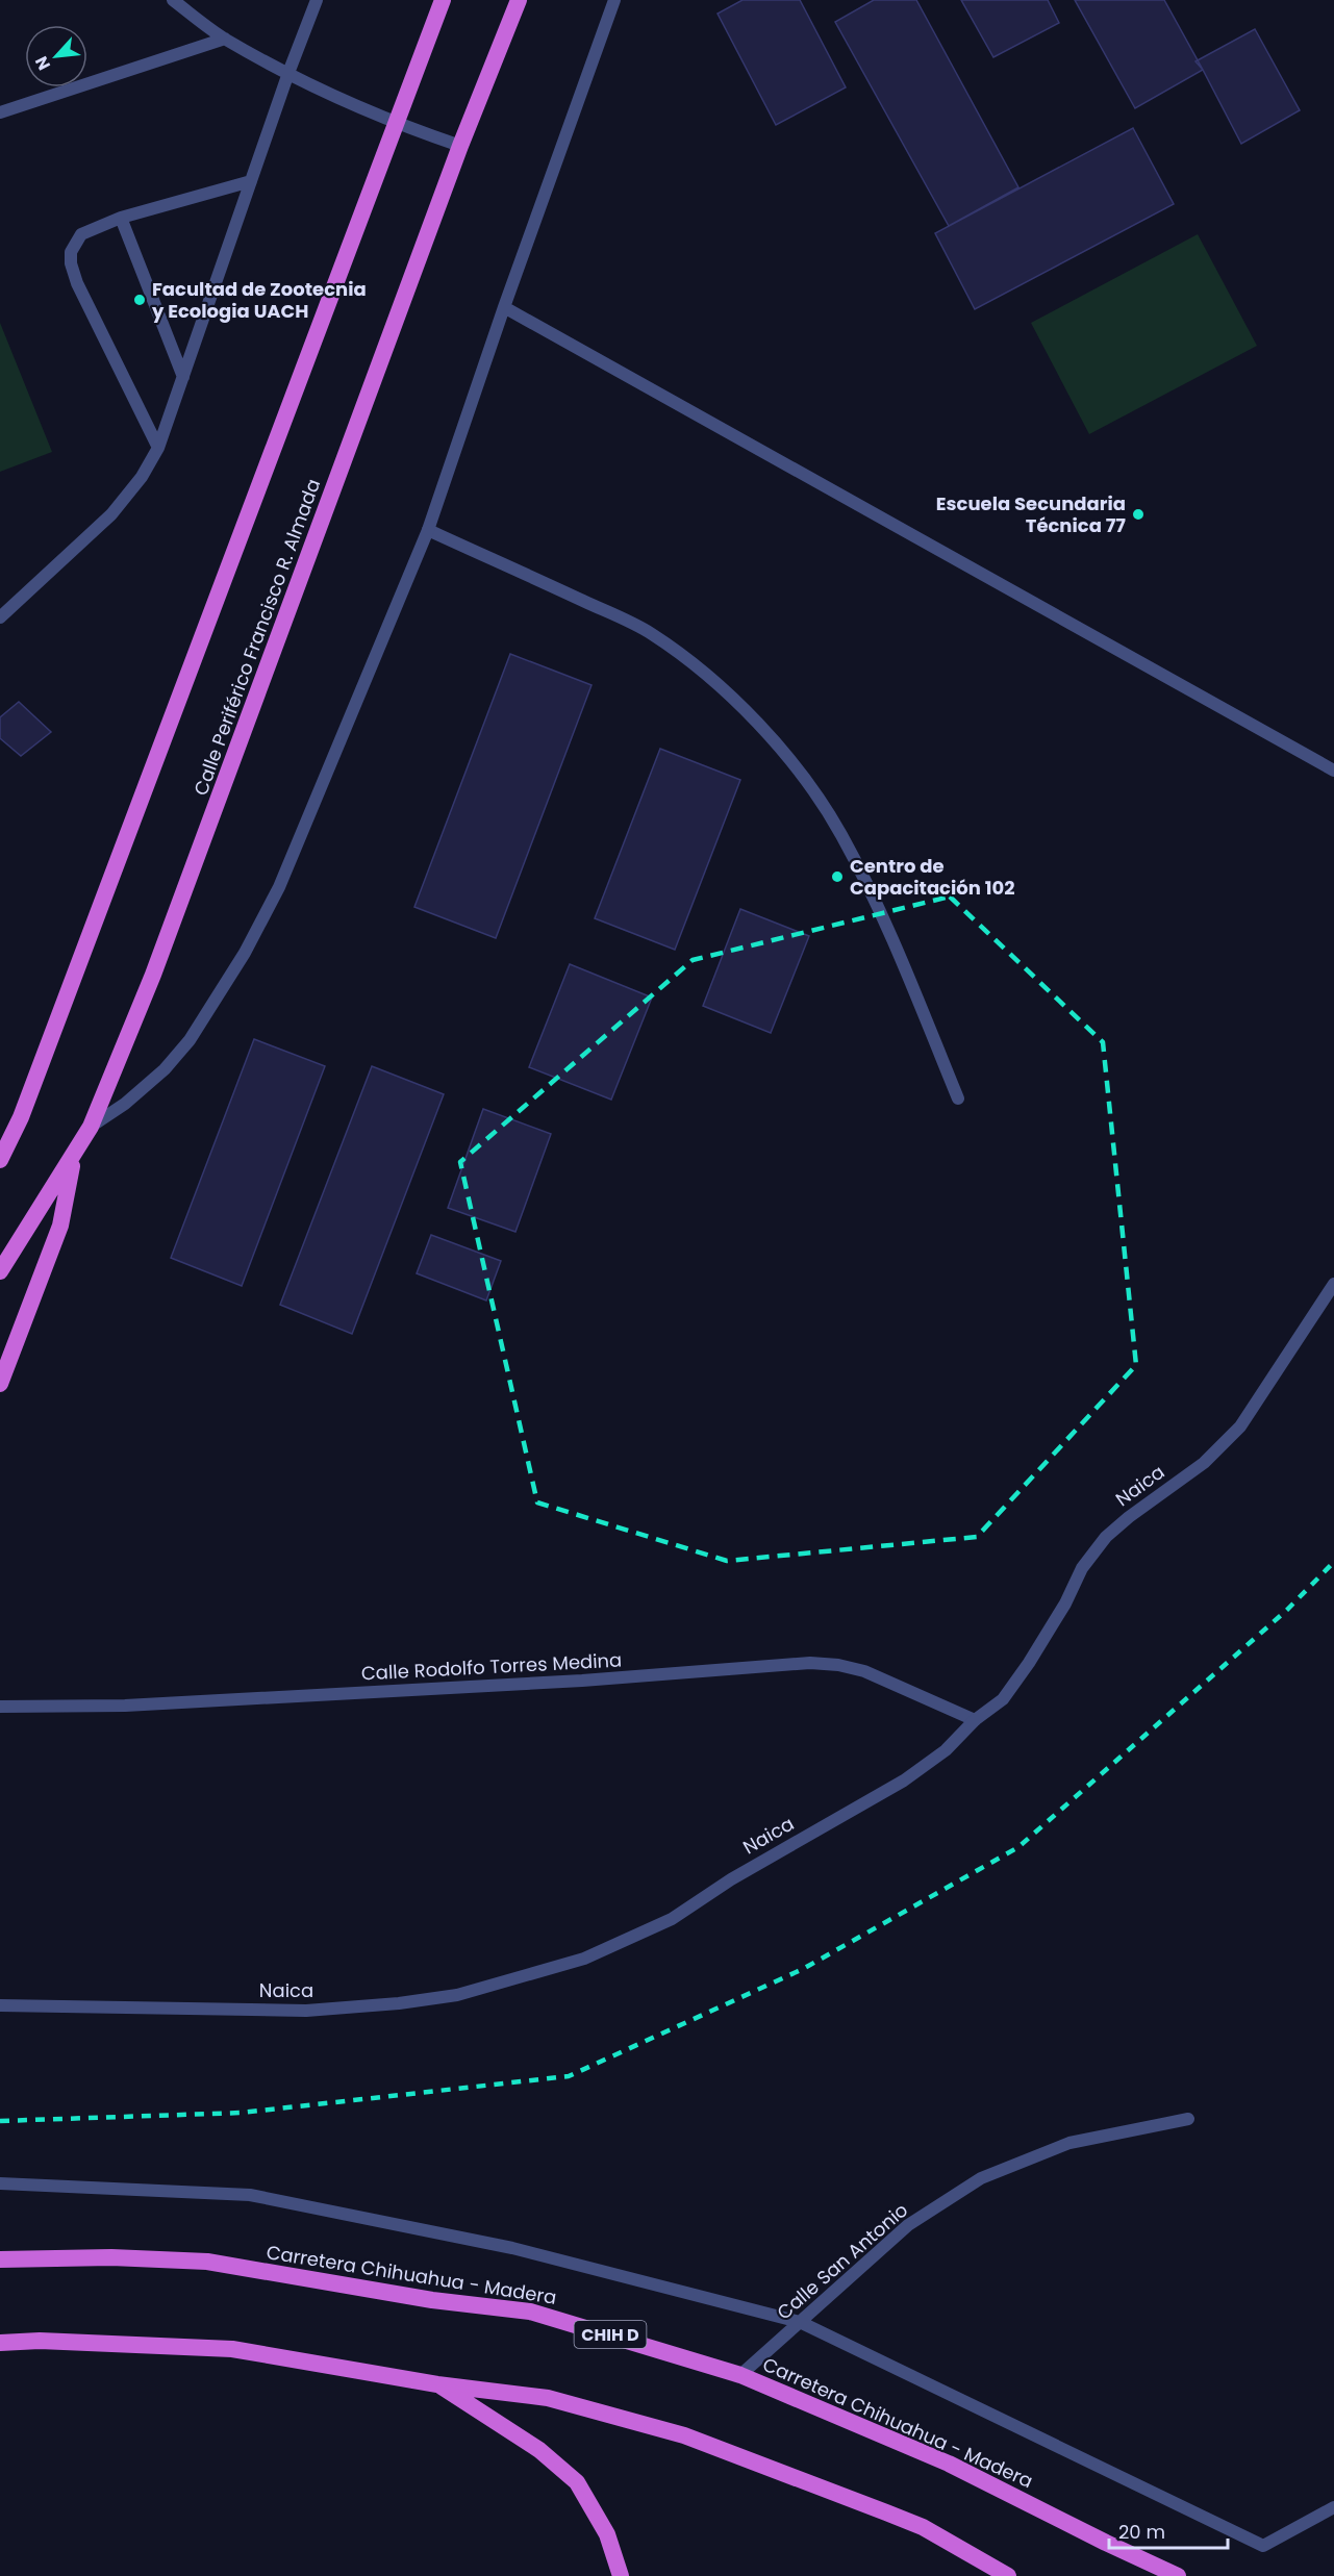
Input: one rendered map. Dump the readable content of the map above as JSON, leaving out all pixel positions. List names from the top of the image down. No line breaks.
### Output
{"streets":{"highway":["Calle Periférico Francisco R. Almada","Carretera Chihuahua - Madera","CHIH D"],"street":["Naica","Calle Rodolfo Torres Medina","Calle San Antonio"]},"crossings":[["Naica","Calle Rodolfo Torres Medina"],["Calle San Antonio","Carretera Chihuahua - Madera"]],"places":["Facultad de Zootecnia y Ecologia UACH","Escuela Secundaria Técnica 77","Centro de Capacitación 102"],"scale_bar":"20 m","north":"bottom left"}
